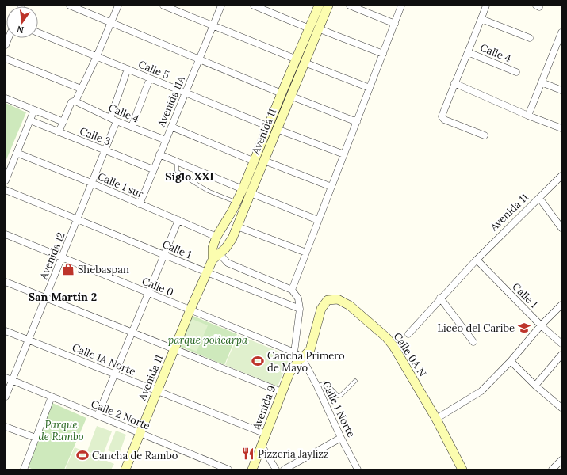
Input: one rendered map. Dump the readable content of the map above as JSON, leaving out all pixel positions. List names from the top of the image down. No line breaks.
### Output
{"streets":{"street":["Calle 4","Calle 5","Avenida 11A","Avenida 11","Calle 3","Calle 1 sur","Calle 1","Avenida 12","Calle 0","Calle 0A N","Calle 1A Norte","Avenida 9","Calle 1 Norte","Calle 2 Norte"]},"crossings":[["Calle 4","Avenida 11A"],["Calle 4","Avenida 12"],["Calle 5","Avenida 11A"],["Calle 5","Avenida 11"],["Calle 5","Avenida 12"],["Avenida 11A","Calle 3"],["Avenida 11A","Calle 1 sur"],["Avenida 11","Calle 1 sur"],["Avenida 11","Calle 1"],["Avenida 11","Calle 0"],["Avenida 11","Calle 1A Norte"],["Avenida 11","Calle 2 Norte"],["Calle 3","Avenida 12"],["Calle 1 sur","Avenida 12"],["Calle 1","Avenida 12"],["Avenida 12","Calle 0"],["Avenida 12","Calle 1A Norte"],["Avenida 12","Calle 2 Norte"],["Calle 0","Calle 0A N"],["Calle 0","Avenida 9"],["Calle 0","Calle 1 Norte"],["Calle 0A N","Avenida 9"],["Calle 0A N","Calle 1 Norte"],["Calle 1A Norte","Avenida 9"],["Avenida 9","Calle 1 Norte"]],"districts":["Siglo XXI","San Martín 2"],"parks":["parque policarpa","Parque de Rambo"],"places":{"shop":["Shebaspan"],"school or university":["Liceo del Caribe"],"sports":["Cancha Primero de Mayo","Cancha de Rambo"],"restaurant":["Pizzeria Jaylizz"]},"north":"bottom"}
